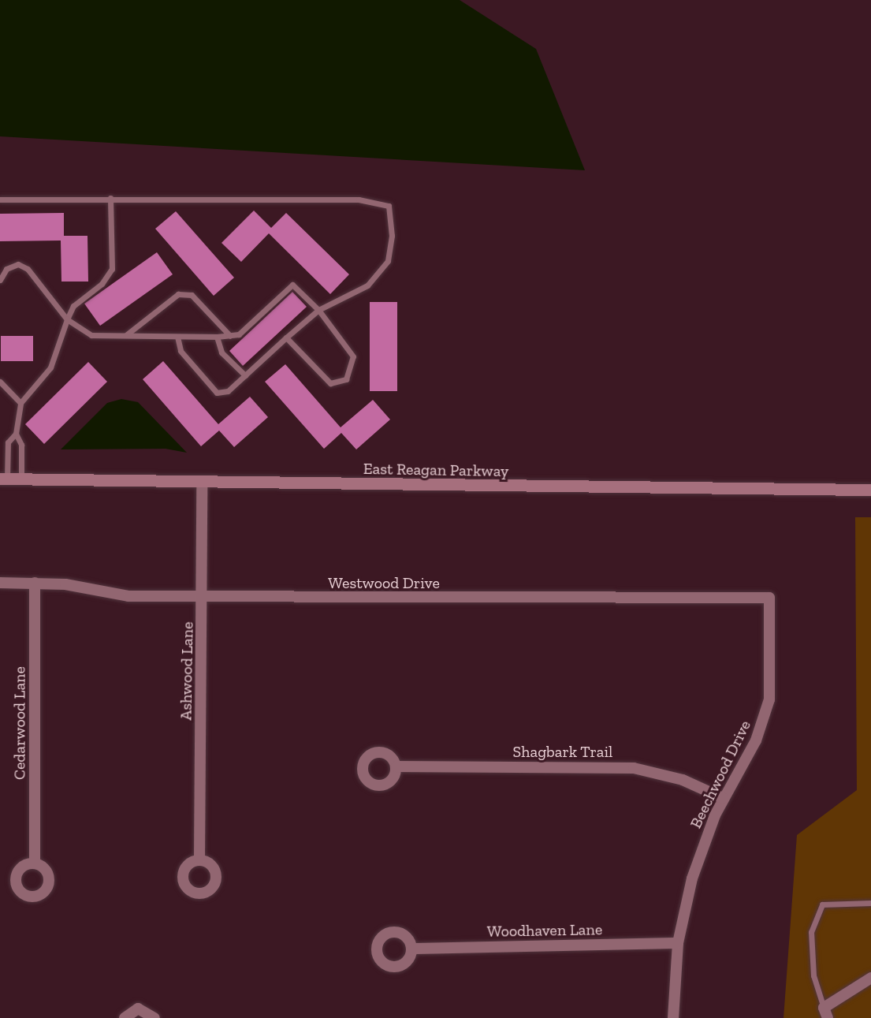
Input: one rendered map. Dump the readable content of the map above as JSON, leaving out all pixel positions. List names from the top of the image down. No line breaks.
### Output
{"streets":{"street":["East Reagan Parkway","Westwood Drive","Ashwood Lane","Cedarwood Lane","Shagbark Trail","Beechwood Drive","Woodhaven Lane"]},"crossings":[["East Reagan Parkway","Ashwood Lane"],["Westwood Drive","Ashwood Lane"],["Westwood Drive","Cedarwood Lane"],["Westwood Drive","Beechwood Drive"],["Shagbark Trail","Beechwood Drive"],["Beechwood Drive","Woodhaven Lane"]]}
